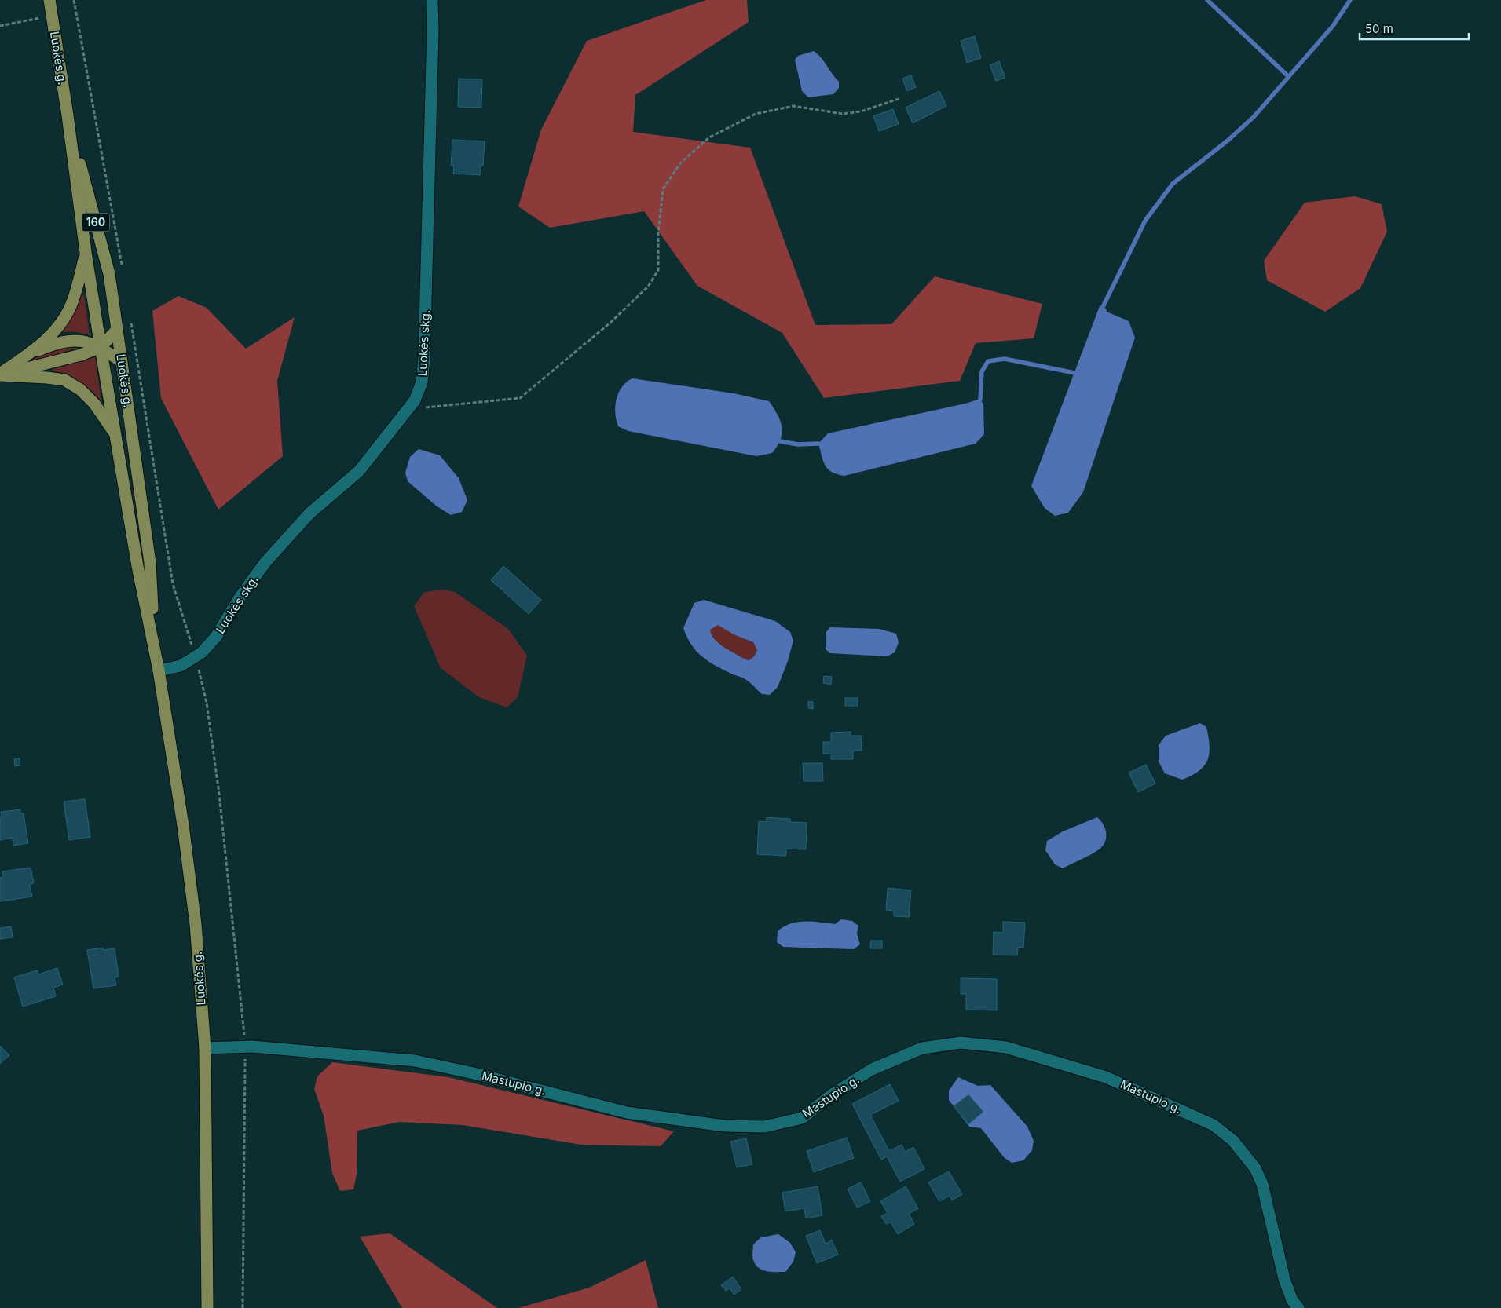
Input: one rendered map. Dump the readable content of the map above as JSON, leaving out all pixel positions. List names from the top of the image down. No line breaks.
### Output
{"streets":{"main road":["Luokės g.","160"],"street":["Luokės skg.","Mastupio g."]},"crossings":[["Luokės g.","160"],["Luokės g.","Luokės skg."],["Luokės g.","Mastupio g."]],"scale_bar":"50 m"}
